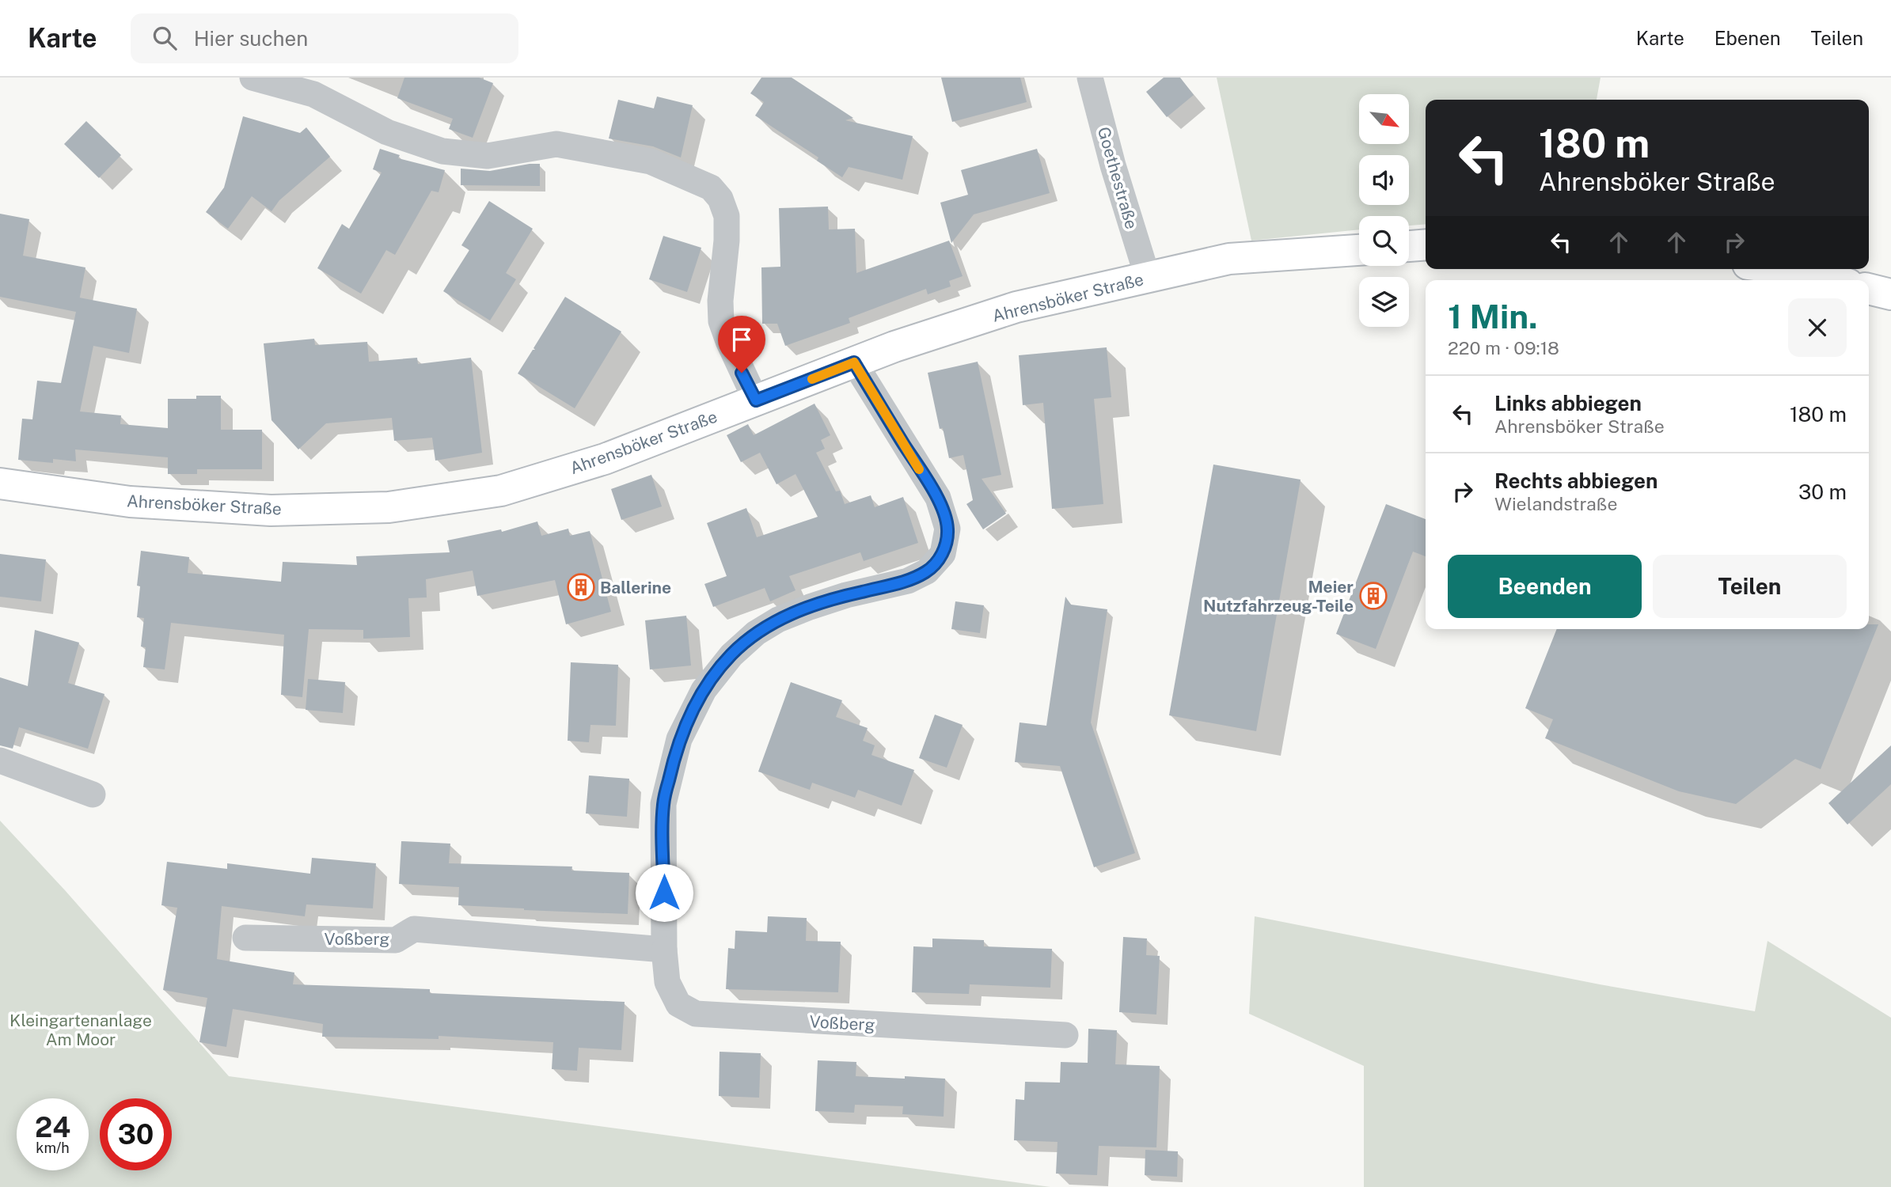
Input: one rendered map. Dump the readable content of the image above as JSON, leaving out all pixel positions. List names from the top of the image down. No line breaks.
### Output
{"streets":{"street":["Goethestraße","Ahrensböker Straße","Voßberg"]},"crossings":[["Goethestraße","Ahrensböker Straße"],["Ahrensböker Straße","Voßberg"]],"parks":["Kleingartenanlage Am Moor"],"places":{"building":["Ballerine","Meier Nutzfahrzeug-Teile"]},"north":"bottom right","page":{"header":"Karte","search":"Hier suchen","nav":["Karte","Ebenen","Teilen"],"turn":["180 m","Ahrensböker Straße"],"heading":["1 Min.","220 m · 09:18"],"list":[{"name":"Links abbiegen","note":"Ahrensböker Straße","value":"180 m"},{"name":"Rechts abbiegen","note":"Wielandstraße","value":"30 m"}],"buttons":["Beenden","Teilen"],"speed":"24 km/h","limit":"30"}}
